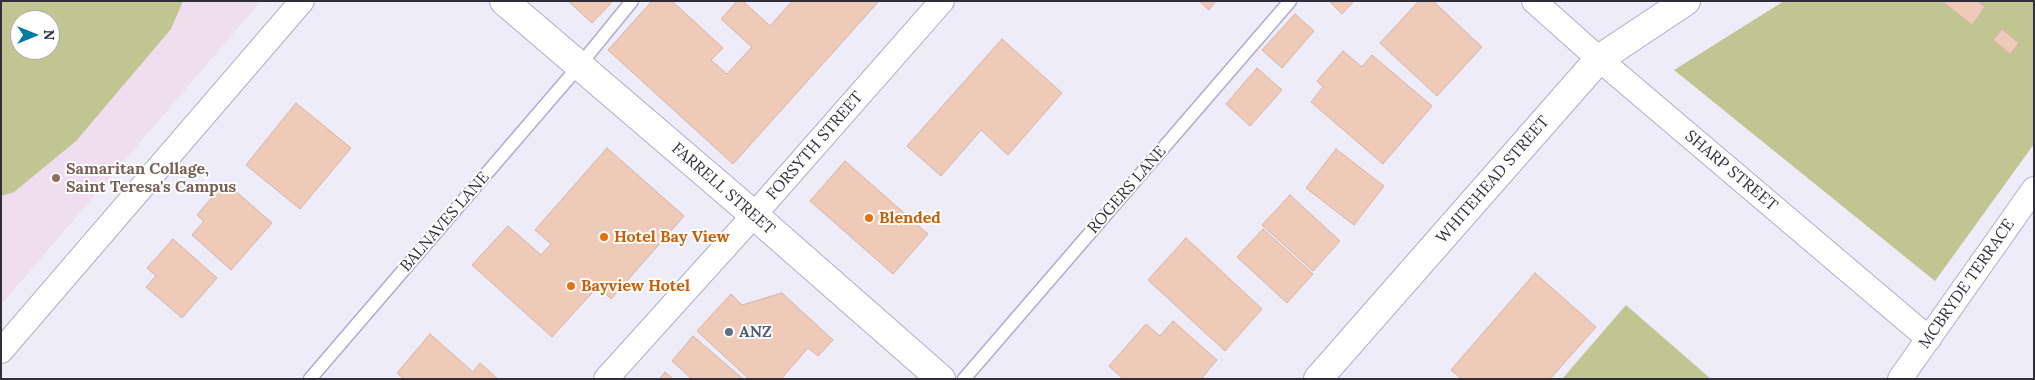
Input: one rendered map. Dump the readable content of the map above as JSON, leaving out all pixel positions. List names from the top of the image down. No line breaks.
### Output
{"streets":{"main road":["WHITEHEAD STREET","FARRELL STREET"],"street":["FORSYTH STREET","SHARP STREET","MCBRYDE TERRACE"],"lane":["ROGERS LANE","BALNAVES LANE"]},"crossings":[["FORSYTH STREET","FARRELL STREET"],["SHARP STREET","WHITEHEAD STREET"],["SHARP STREET","MCBRYDE TERRACE"],["FARRELL STREET","BALNAVES LANE"]],"places":["Samaritan Collage, Saint Teresa's Campus","Blended","Hotel Bay View","Bayview Hotel","ANZ"],"north":"right"}
